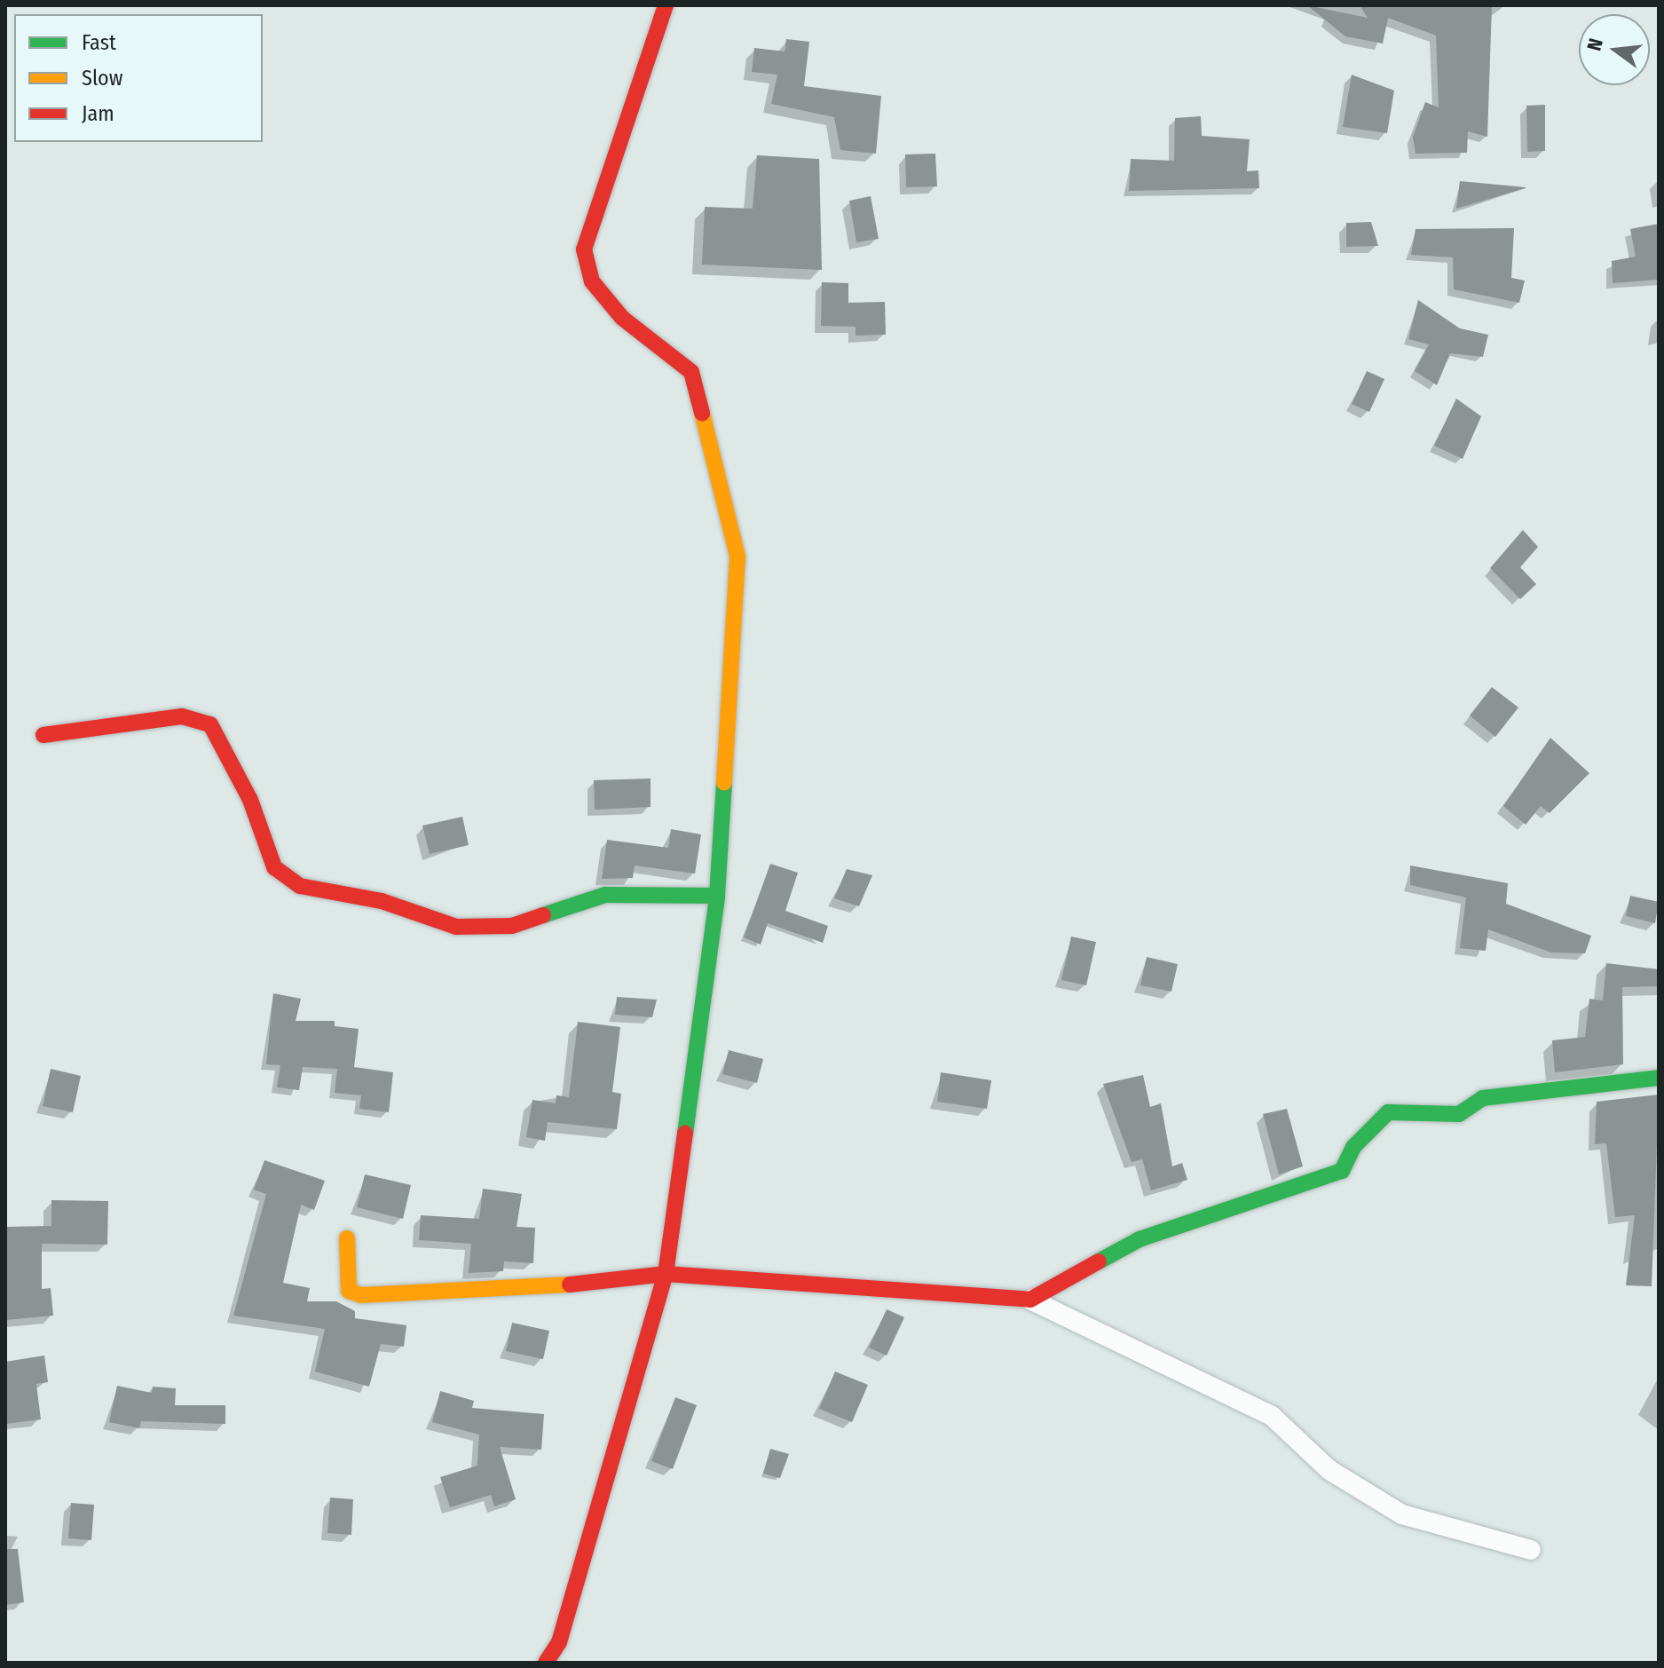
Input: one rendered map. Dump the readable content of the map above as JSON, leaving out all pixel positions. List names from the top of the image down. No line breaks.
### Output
{"legend":["Fast","Slow","Jam"],"north":"left"}
